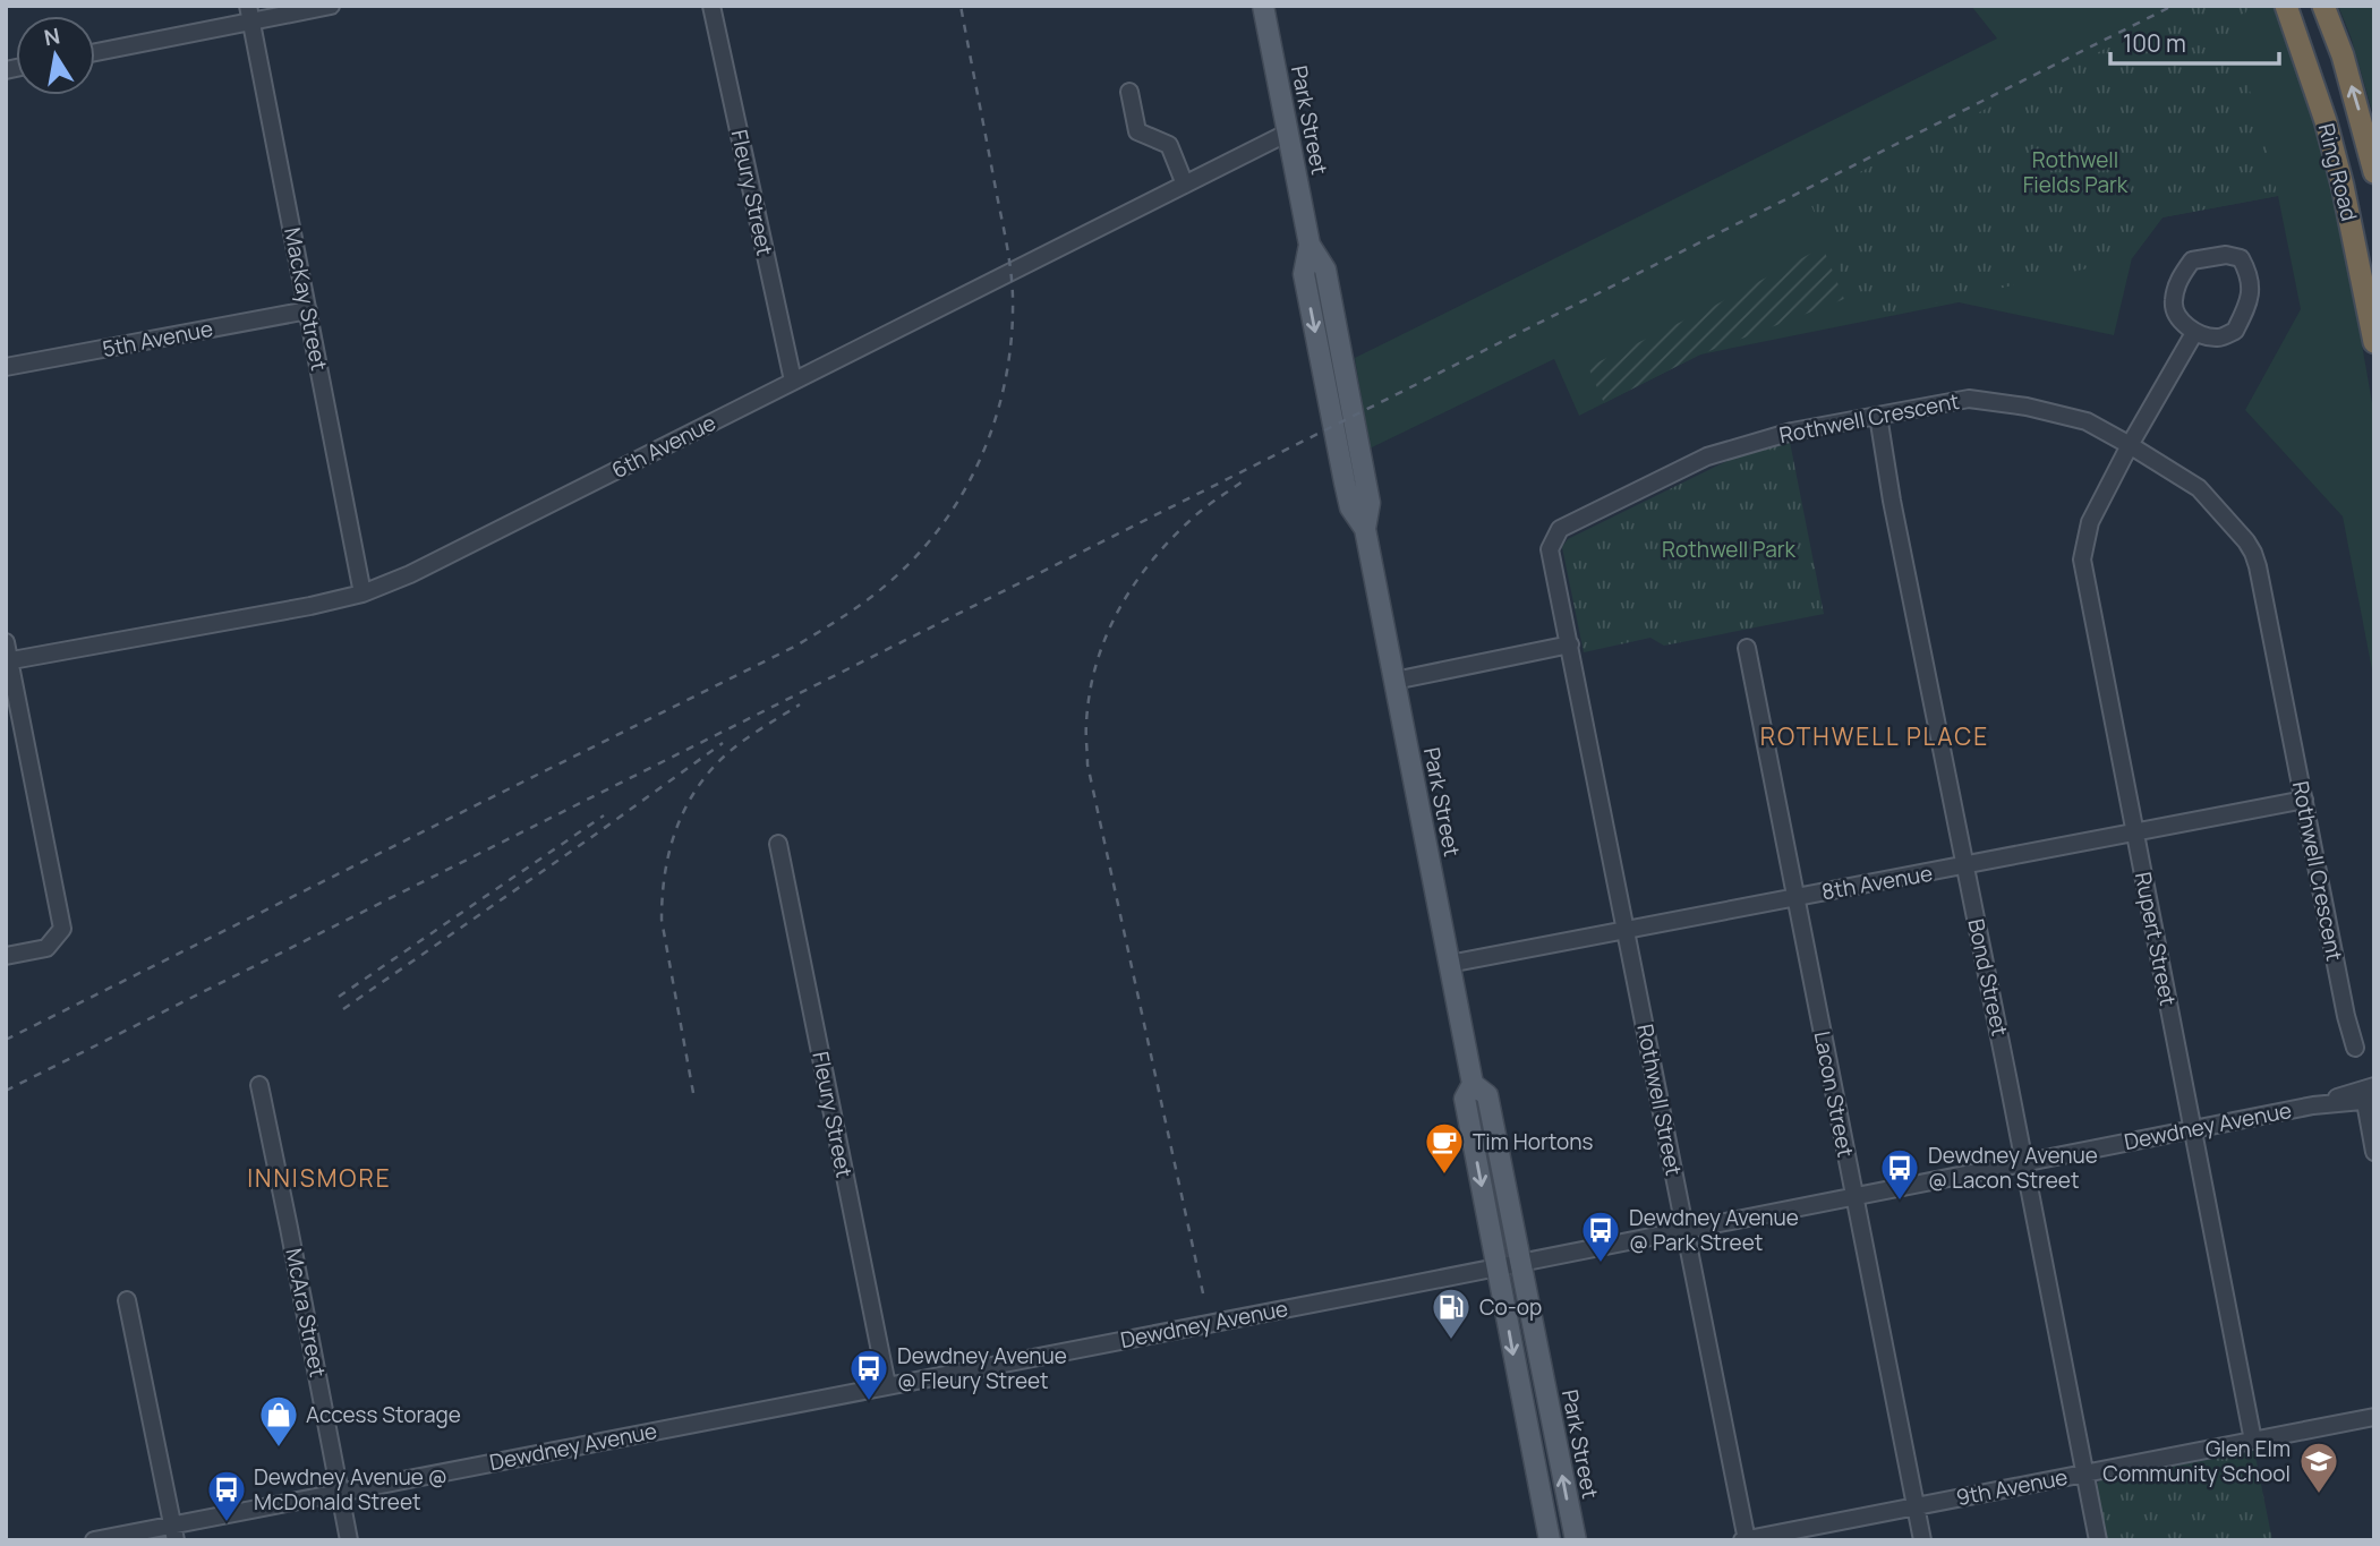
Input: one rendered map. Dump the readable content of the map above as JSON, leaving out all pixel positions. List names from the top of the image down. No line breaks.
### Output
{"streets":{"highway":["Ring Road"],"main road":["Park Street"],"street":["Fleury Street","MacKay Street","5th Avenue","Rothwell Crescent","6th Avenue","8th Avenue","Rupert Street","Bond Street","Lacon Street","Rothwell Street","Dewdney Avenue","McAra Street","9th Avenue"]},"crossings":[["Park Street","6th Avenue"],["Park Street","8th Avenue"],["Park Street","Dewdney Avenue"],["Fleury Street","6th Avenue"],["Fleury Street","Dewdney Avenue"],["MacKay Street","5th Avenue"],["MacKay Street","6th Avenue"],["Rothwell Crescent","8th Avenue"],["Rothwell Crescent","Rupert Street"],["Rothwell Crescent","Bond Street"],["Rothwell Crescent","Rothwell Street"],["8th Avenue","Rupert Street"],["8th Avenue","Bond Street"],["8th Avenue","Lacon Street"],["8th Avenue","Rothwell Street"],["Rupert Street","Dewdney Avenue"],["Rupert Street","9th Avenue"],["Bond Street","Dewdney Avenue"],["Bond Street","9th Avenue"],["Lacon Street","Dewdney Avenue"],["Lacon Street","9th Avenue"],["Rothwell Street","Dewdney Avenue"],["Rothwell Street","9th Avenue"],["Dewdney Avenue","McAra Street"]],"districts":["ROTHWELL PLACE","INNISMORE"],"parks":["Rothwell Fields Park","Rothwell Park"],"places":{"cafe":["Tim Hortons"],"bus stop":["Dewdney Avenue @ Lacon Street","Dewdney Avenue @ Park Street","Dewdney Avenue @ Fleury Street","Dewdney Avenue @ McDonald Street"],"fuel station":["Co-op"],"shop":["Access Storage"],"school or university":["Glen Elm Community School"]},"scale_bar":"100 m","north":"top"}
